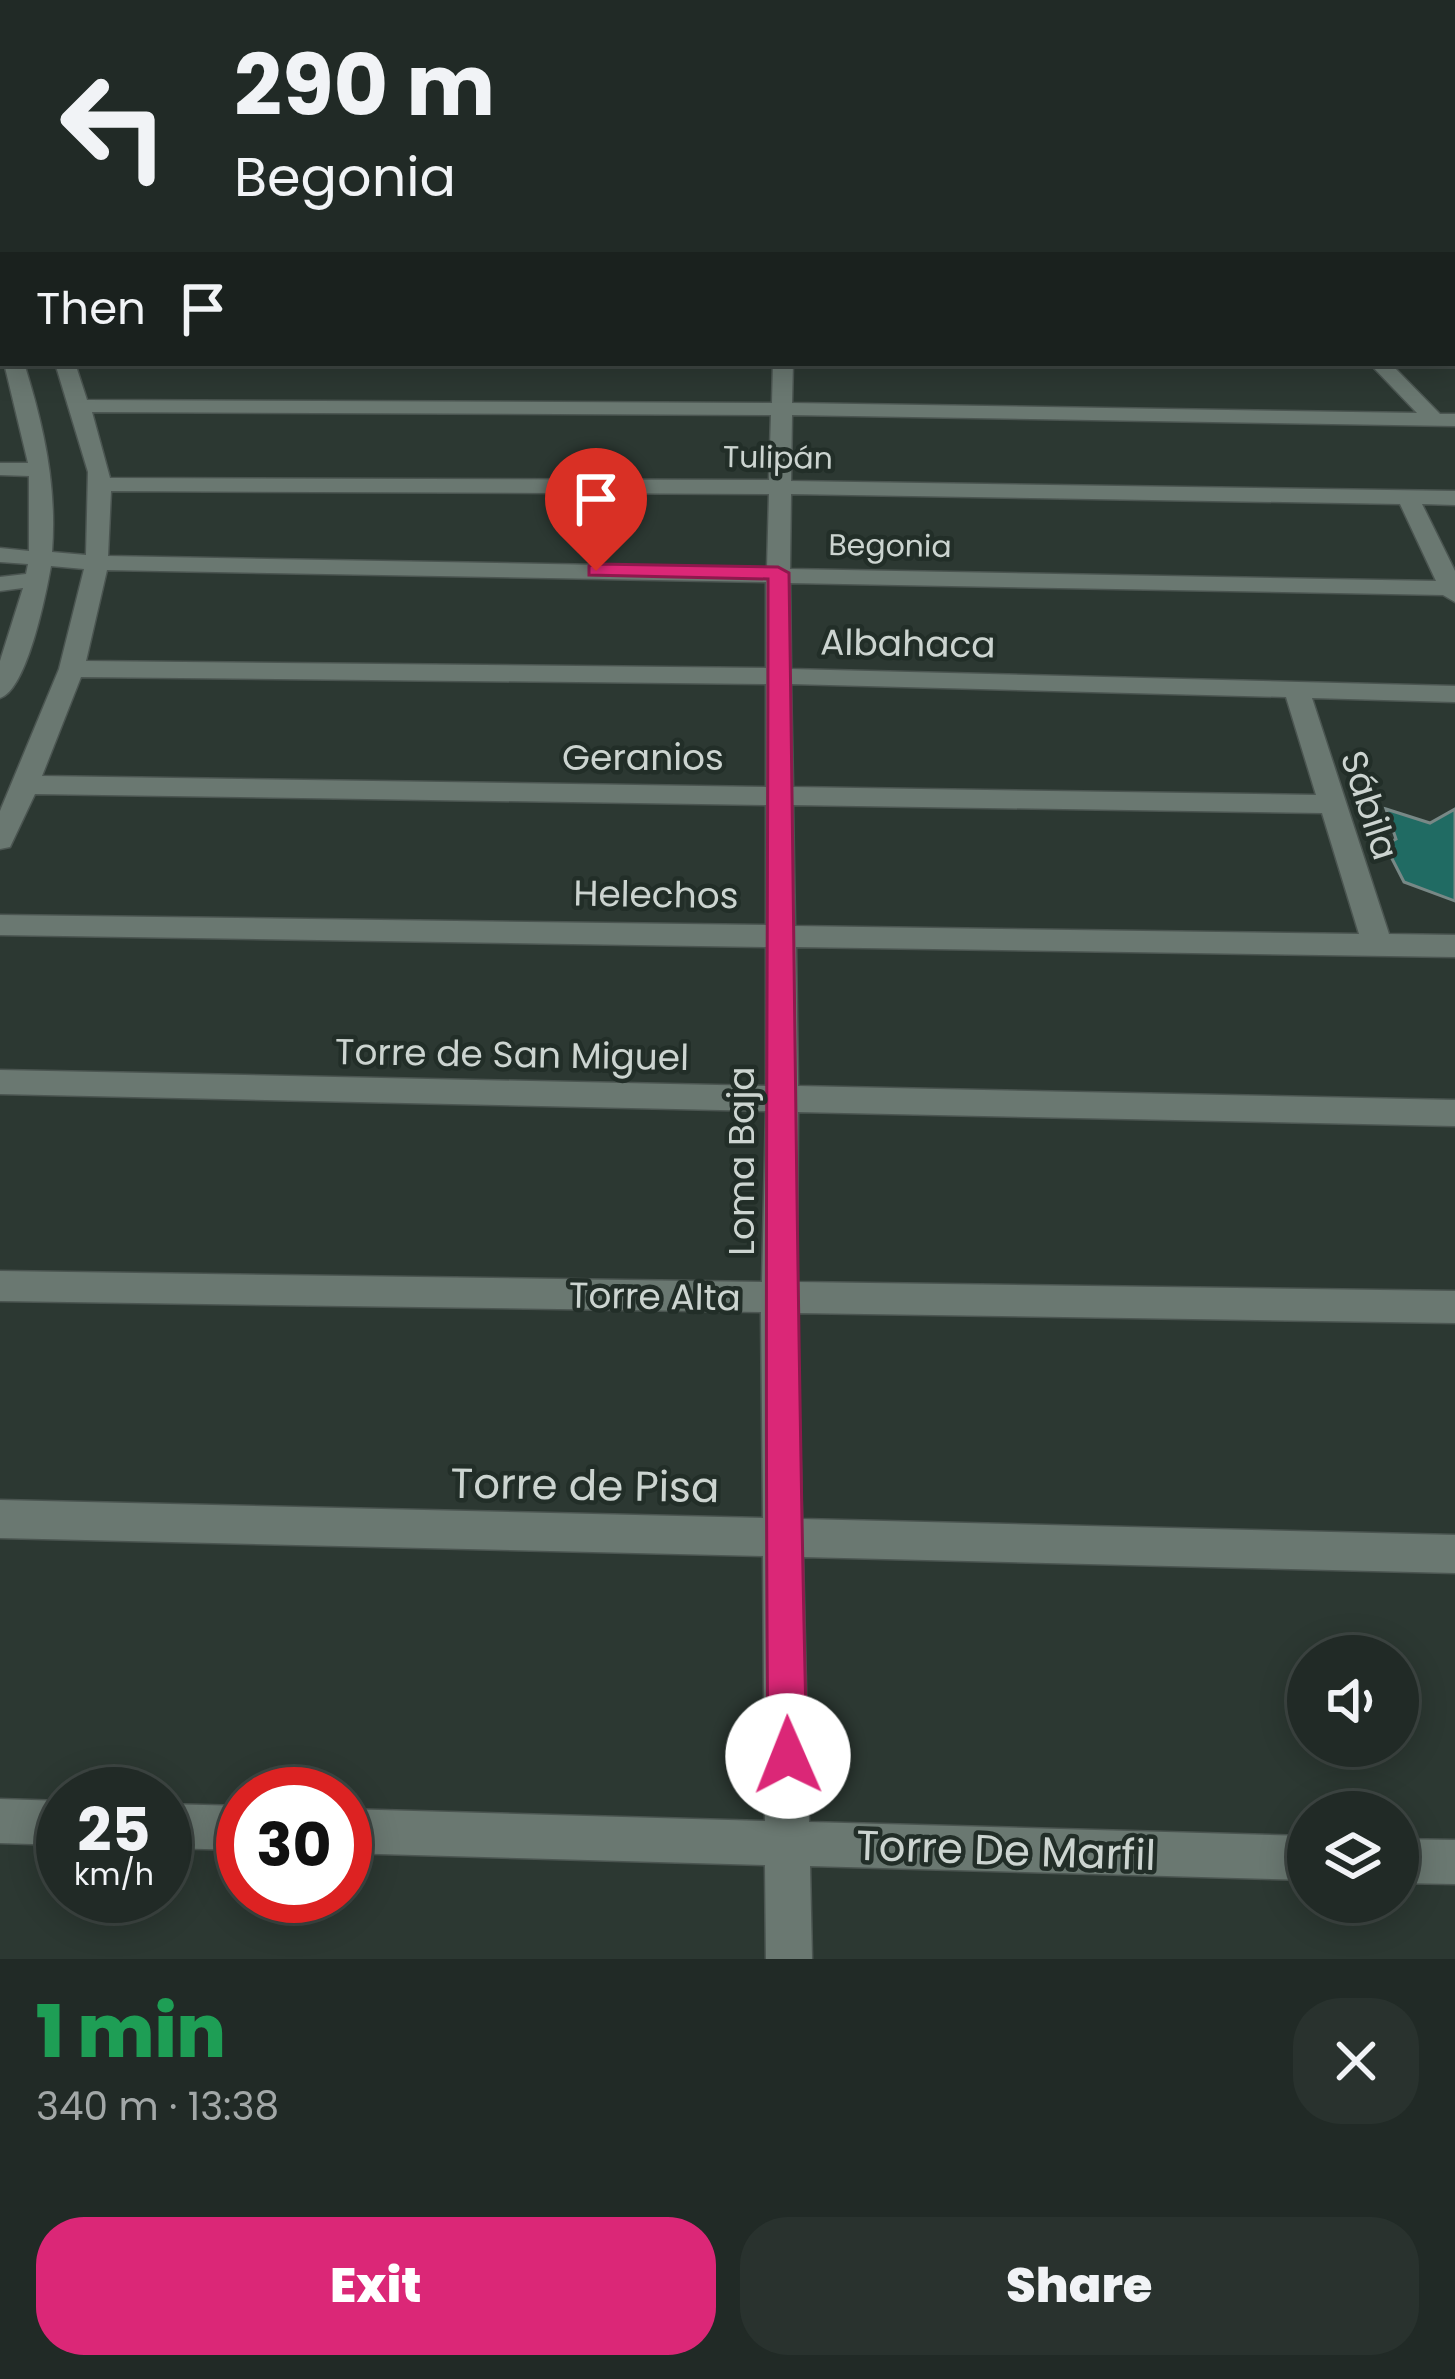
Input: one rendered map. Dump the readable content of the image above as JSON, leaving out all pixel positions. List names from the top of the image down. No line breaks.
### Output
{"streets":{"street":["Tulipán","Begonia","Albahaca","Geranios","Sábila","Helechos","Torre de San Miguel","Loma Baja","Torre Alta","Torre de Pisa","Torre De Marfil"]},"crossings":[["Tulipán","Loma Baja"],["Begonia","Loma Baja"],["Albahaca","Sábila"],["Albahaca","Loma Baja"],["Geranios","Sábila"],["Geranios","Loma Baja"],["Sábila","Helechos"],["Helechos","Loma Baja"],["Torre de San Miguel","Loma Baja"],["Loma Baja","Torre Alta"],["Loma Baja","Torre de Pisa"],["Loma Baja","Torre De Marfil"]],"page":{"turn":["290 m","Begonia"],"then":"Then","speed":"25 km/h","limit":"30","heading":["1 min","340 m · 13:38"],"buttons":["Exit","Share"]}}
